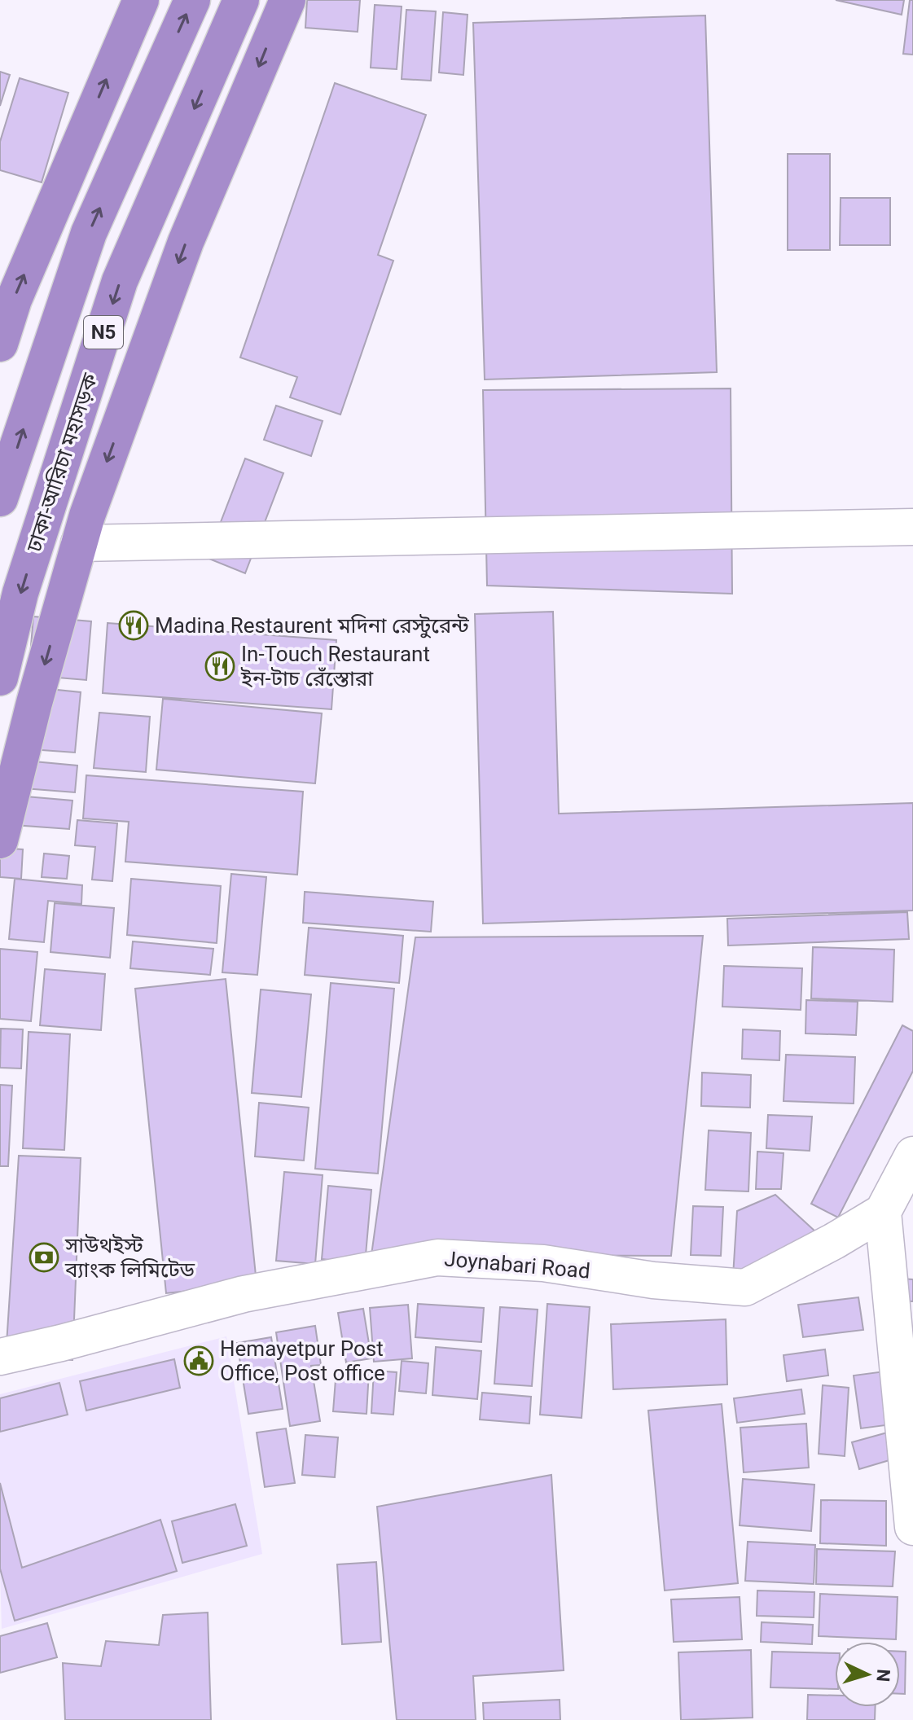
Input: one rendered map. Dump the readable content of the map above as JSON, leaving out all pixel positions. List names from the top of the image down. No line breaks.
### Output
{"streets":{"highway":["N5","ঢাকা-আরিচা মহাসড়ক"],"street":["Joynabari Road"]},"places":{"restaurant":["Madina Restaurent মদিনা রেস্টুরেন্ট","In-Touch Restaurant ইন-টাচ রেঁস্তোরা"],"bank":["সাউথইস্ট ব্যাংক লিমিটেড"],"public building":["Hemayetpur Post Office, Post office"]},"north":"right"}
